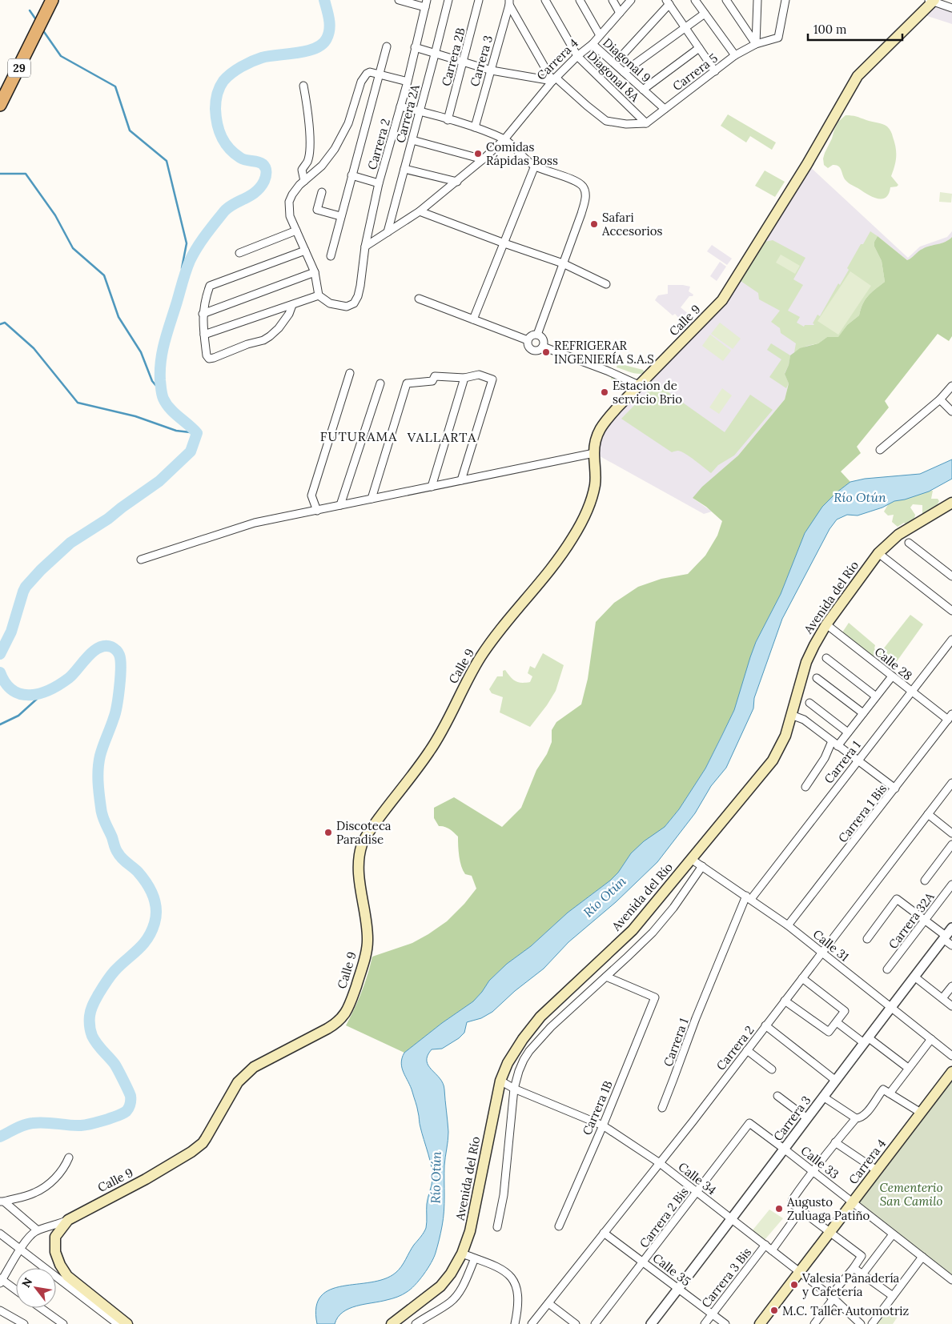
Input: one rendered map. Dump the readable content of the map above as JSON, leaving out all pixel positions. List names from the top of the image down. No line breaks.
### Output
{"streets":{"highway":["29"],"main road":["Carrera 4","Calle 9","Avenida del Río"],"street":["Carrera 2B","Diagonal 9","Carrera 3","Carrera 5","Diagonal 8A","Carrera 2A","Carrera 2","Calle 28","Carrera 1","Carrera 1 Bis","Carrera 32A","Calle 31","Carrera 1B","Calle 33","Calle 34","Carrera 2 Bis","Calle 35","Carrera 3 Bis"]},"crossings":[["Carrera 4","Diagonal 9"],["Carrera 4","Diagonal 8A"],["Carrera 4","Carrera 2A"],["Carrera 4","Carrera 2"],["Carrera 4","Calle 33"],["Carrera 4","Calle 34"],["Diagonal 9","Carrera 5"],["Carrera 3","Calle 31"],["Carrera 3","Calle 33"],["Carrera 3","Calle 34"],["Carrera 3","Calle 35"],["Carrera 5","Diagonal 8A"],["Carrera 2","Calle 31"],["Carrera 2","Calle 34"],["Carrera 2","Calle 35"],["Avenida del Río","Calle 28"],["Avenida del Río","Calle 31"],["Avenida del Río","Calle 34"],["Calle 28","Carrera 1"],["Calle 28","Carrera 1 Bis"],["Carrera 1","Calle 31"],["Carrera 1 Bis","Calle 31"],["Carrera 1B","Calle 34"],["Calle 33","Carrera 2 Bis"],["Calle 34","Carrera 2 Bis"],["Calle 34","Carrera 3 Bis"],["Carrera 2 Bis","Calle 35"],["Calle 35","Carrera 3 Bis"]],"districts":["FUTURAMA","VALLARTA"],"water":["Río Otún"],"parks":["Cementerio San Camilo"],"places":["Comidas Rápidas Boss","Safari Accesorios","REFRIGERAR INGENIERÍA S.A.S","Estacion de servicio Brio","Discoteca Paradise","Augusto Zuluaga Patiño","Valesia Panadería y Cafetería","M.C. Taller Automotriz"],"scale_bar":"100 m","north":"top left"}
